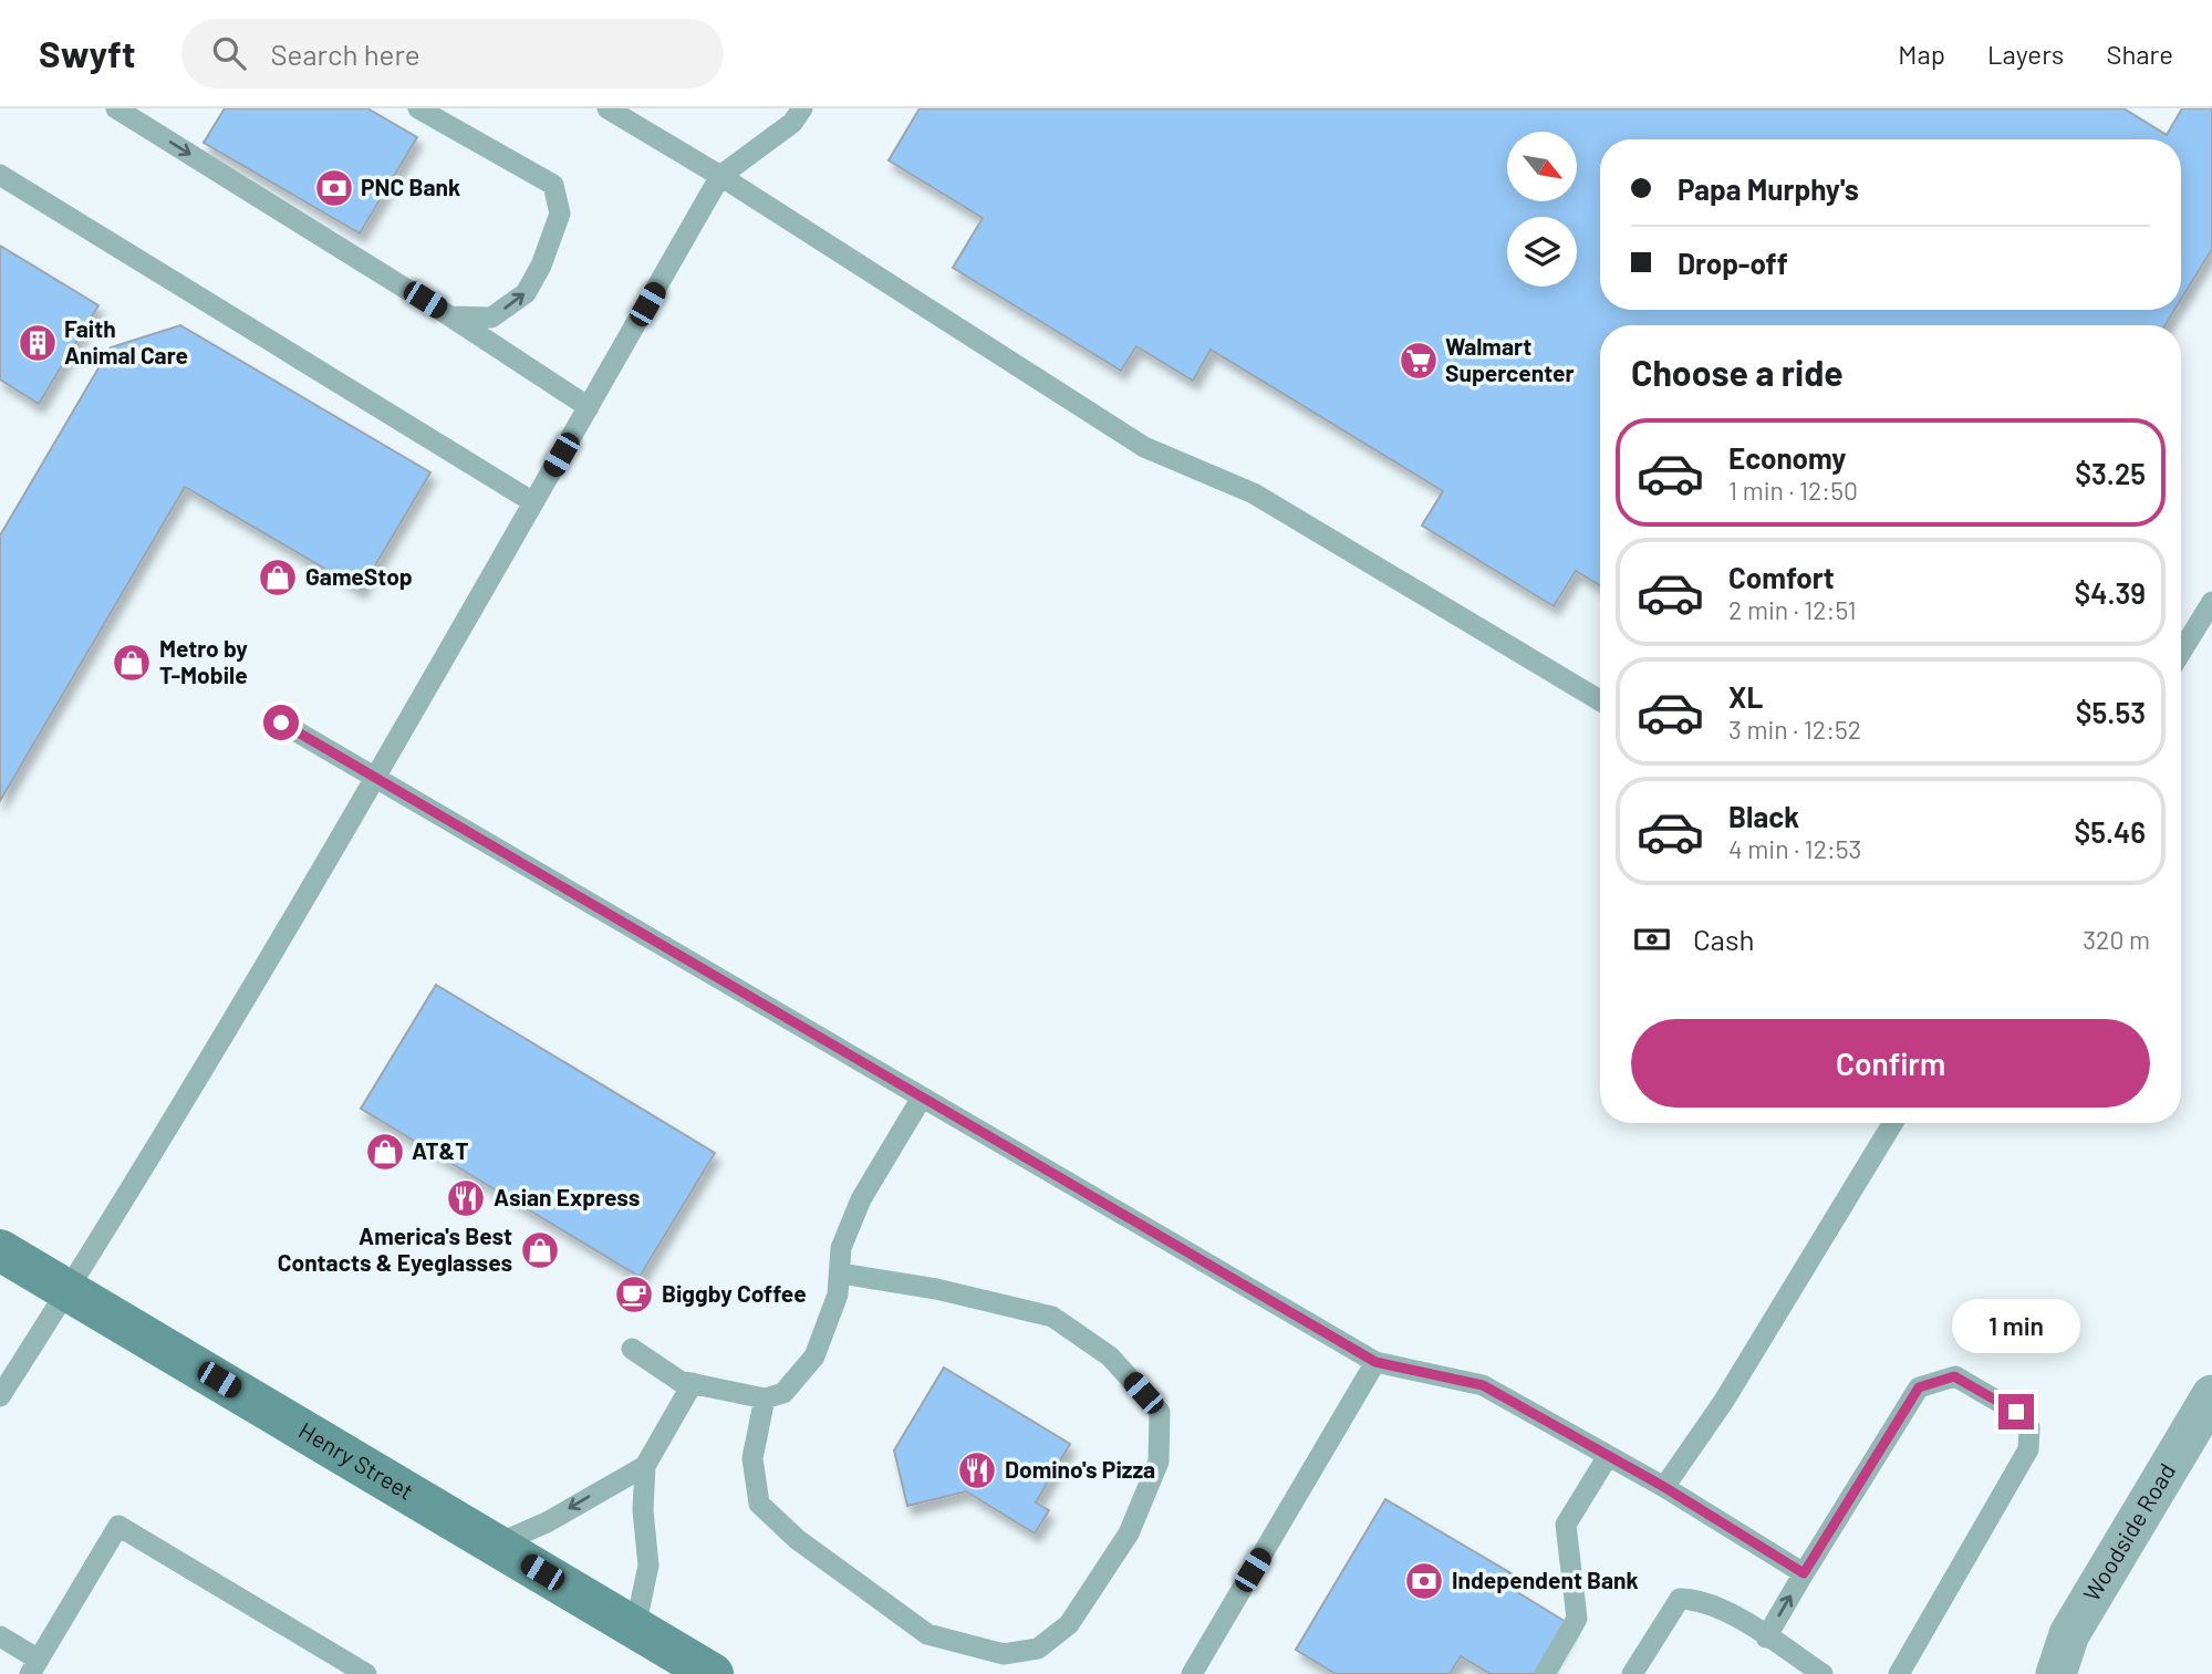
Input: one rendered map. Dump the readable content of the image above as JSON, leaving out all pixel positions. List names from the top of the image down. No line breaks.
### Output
{"streets":{"main road":["Henry Street"],"street":["Woodside Road"]},"places":{"bank":["PNC Bank","Independent Bank"],"building":["Faith Animal Care"],"supermarket":["Walmart Supercenter"],"shop":["GameStop","Metro by T-Mobile","AT&T","America's Best Contacts & Eyeglasses"],"restaurant":["Asian Express","Domino's Pizza"],"cafe":["Biggby Coffee"]},"north":"bottom right","page":{"header":"Swyft","search":"Search here","nav":["Map","Layers","Share"],"banner":["Papa Murphy's","Drop-off"],"heading":"Choose a ride","list":[{"name":"Economy","note":"1 min · 12:50","value":"$3.25"},{"name":"Comfort","note":"2 min · 12:51","value":"$4.39"},{"name":"XL","note":"3 min · 12:52","value":"$5.53"},{"name":"Black","note":"4 min · 12:53","value":"$5.46"}],"pay":["Cash","320 m"],"buttons":"Confirm","bubble":"1 min"}}
